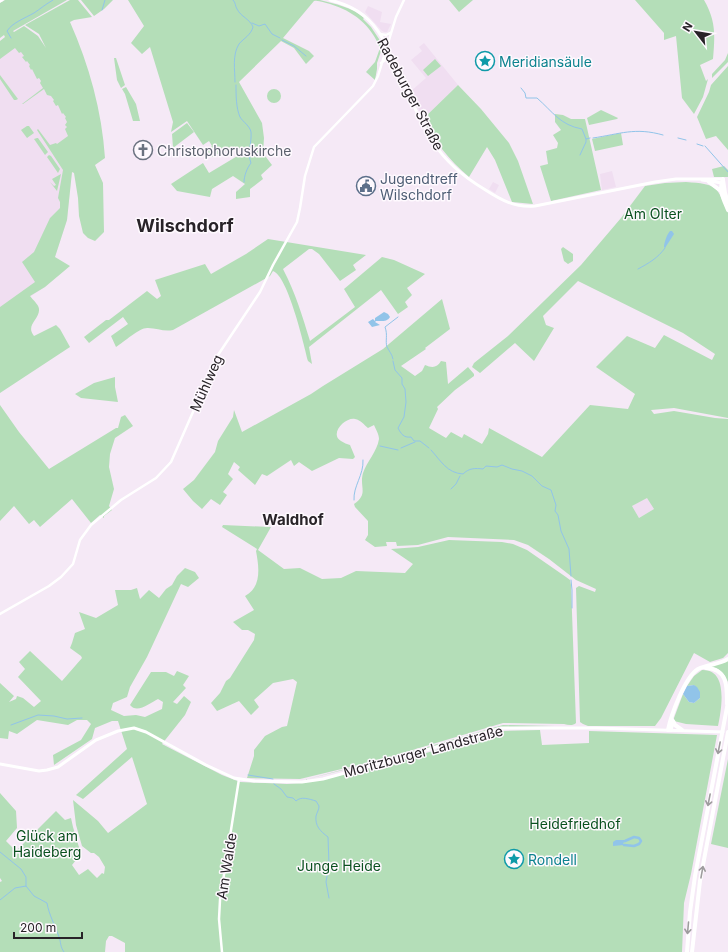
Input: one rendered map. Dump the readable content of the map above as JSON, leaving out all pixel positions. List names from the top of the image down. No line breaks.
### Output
{"streets":{"main road":["Radeburger Straße","Moritzburger Landstraße"],"street":["Mühlweg","Am Walde"]},"crossings":[["Radeburger Straße","Mühlweg"],["Moritzburger Landstraße","Am Walde"]],"districts":["Wilschdorf","Waldhof"],"parks":["Am Olter","Heidefriedhof","Glück am Haideberg","Junge Heide"],"places":{"place":["Meridiansäule","Rondell"],"church":["Christophoruskirche"],"public building":["Jugendtreff Wilschdorf"]},"scale_bar":"200 m","north":"top left"}
